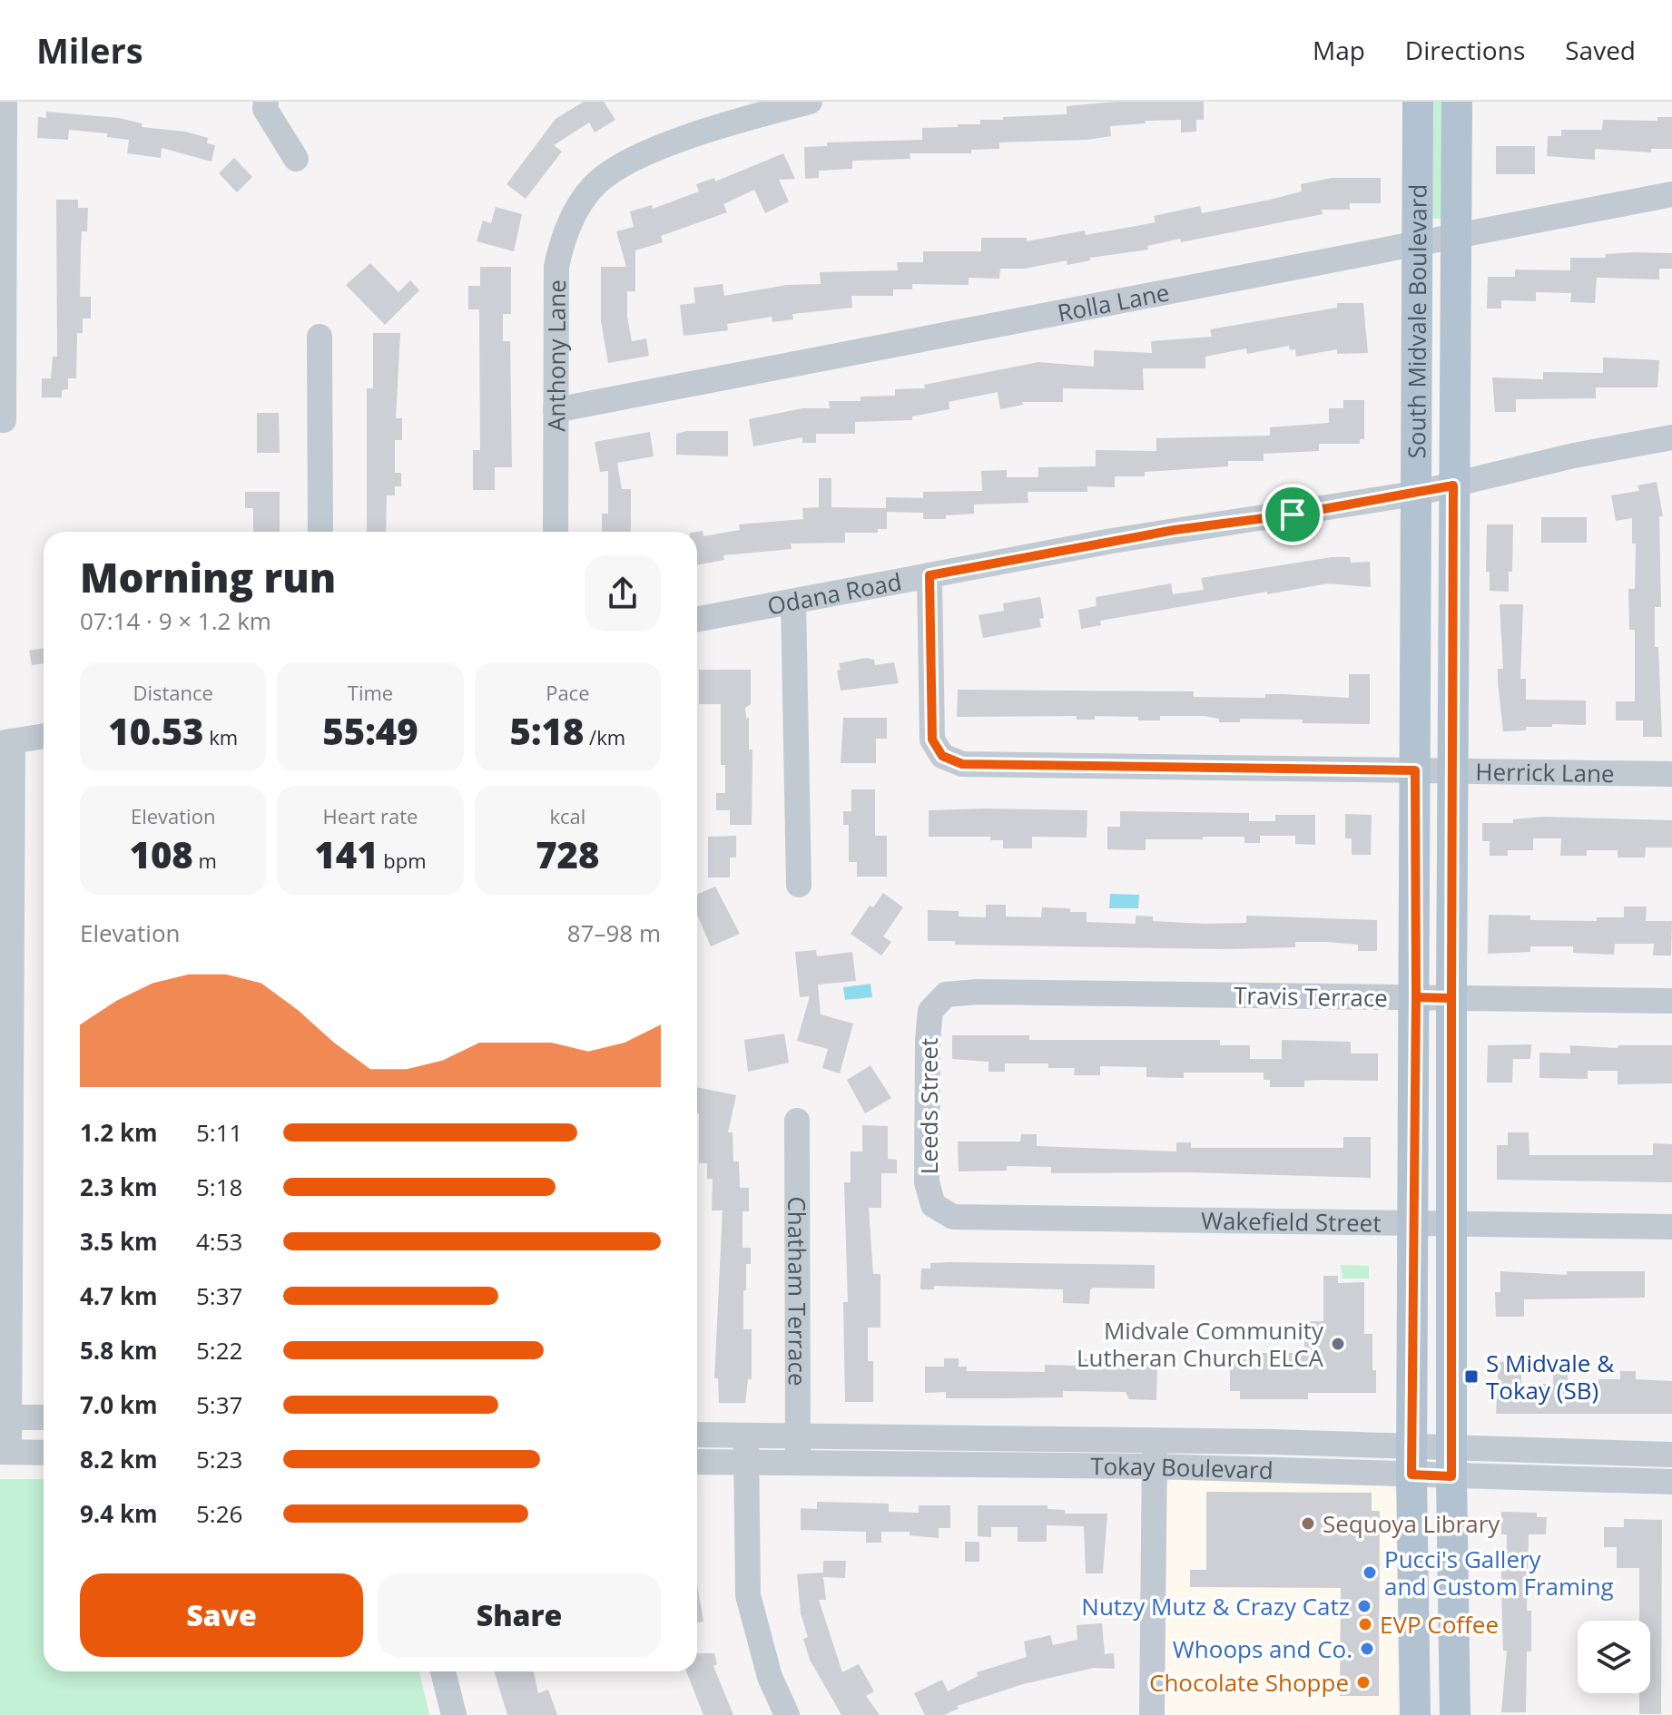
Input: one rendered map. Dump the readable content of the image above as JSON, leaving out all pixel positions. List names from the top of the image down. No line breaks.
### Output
{"streets":{"main road":["South Midvale Boulevard"],"street":["Rolla Lane","Anthony Lane","Odana Road","Herrick Lane","Travis Terrace","Leeds Street","Wakefield Street","Chatham Terrace","Tokay Boulevard"]},"crossings":[["Rolla Lane","South Midvale Boulevard"],["Rolla Lane","Anthony Lane"],["South Midvale Boulevard","Odana Road"],["South Midvale Boulevard","Herrick Lane"],["South Midvale Boulevard","Travis Terrace"],["South Midvale Boulevard","Wakefield Street"],["South Midvale Boulevard","Tokay Boulevard"],["Odana Road","Herrick Lane"],["Travis Terrace","Leeds Street"],["Leeds Street","Wakefield Street"],["Chatham Terrace","Tokay Boulevard"]],"places":{"other":["Midvale Community Lutheran Church ELCA","Sequoya Library","Pucci's Gallery and Custom Framing","Nutzy Mutz & Crazy Catz","EVP Coffee","Whoops and Co.","Chocolate Shoppe"],"transit":["S Midvale & Tokay (SB)"]},"page":{"header":"Milers","nav":["Map","Directions","Saved"],"heading":["Morning run","07:14 · 9 × 1.2 km"],"stats":[["Distance","10.53 km"],["Time","55:49"],["Pace","5:18 /km"],["Elevation","108 m"],["Heart rate","141 bpm"],["kcal","728"]],"chart":["Elevation","87–98 m"],"list":[{"name":"1.2 km","note":"5:11"},{"name":"2.3 km","note":"5:18"},{"name":"3.5 km","note":"4:53"},{"name":"4.7 km","note":"5:37"},{"name":"5.8 km","note":"5:22"},{"name":"7.0 km","note":"5:37"},{"name":"8.2 km","note":"5:23"},{"name":"9.4 km","note":"5:26"}],"buttons":["Save","Share"]}}
